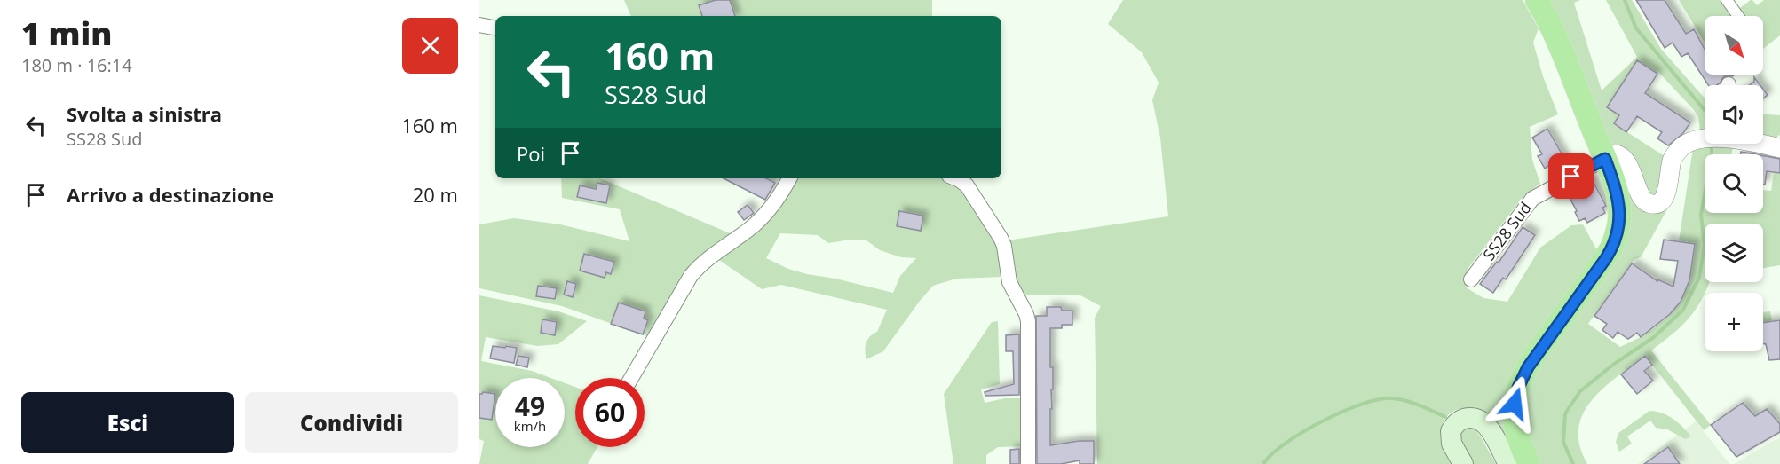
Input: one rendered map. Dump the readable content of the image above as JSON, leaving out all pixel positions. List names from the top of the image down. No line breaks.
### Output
{"streets":{"street":["SS28 Sud"]},"north":"bottom right","page":{"heading":["1 min","180 m · 16:14"],"map_buttons":"+","turn":["160 m","SS28 Sud"],"list":[{"name":"Svolta a sinistra","note":"SS28 Sud","value":"160 m"},{"name":"Arrivo a destinazione","value":"20 m"}],"then":"Poi","speed":"49 km/h","limit":"60","buttons":["Esci","Condividi"]}}
